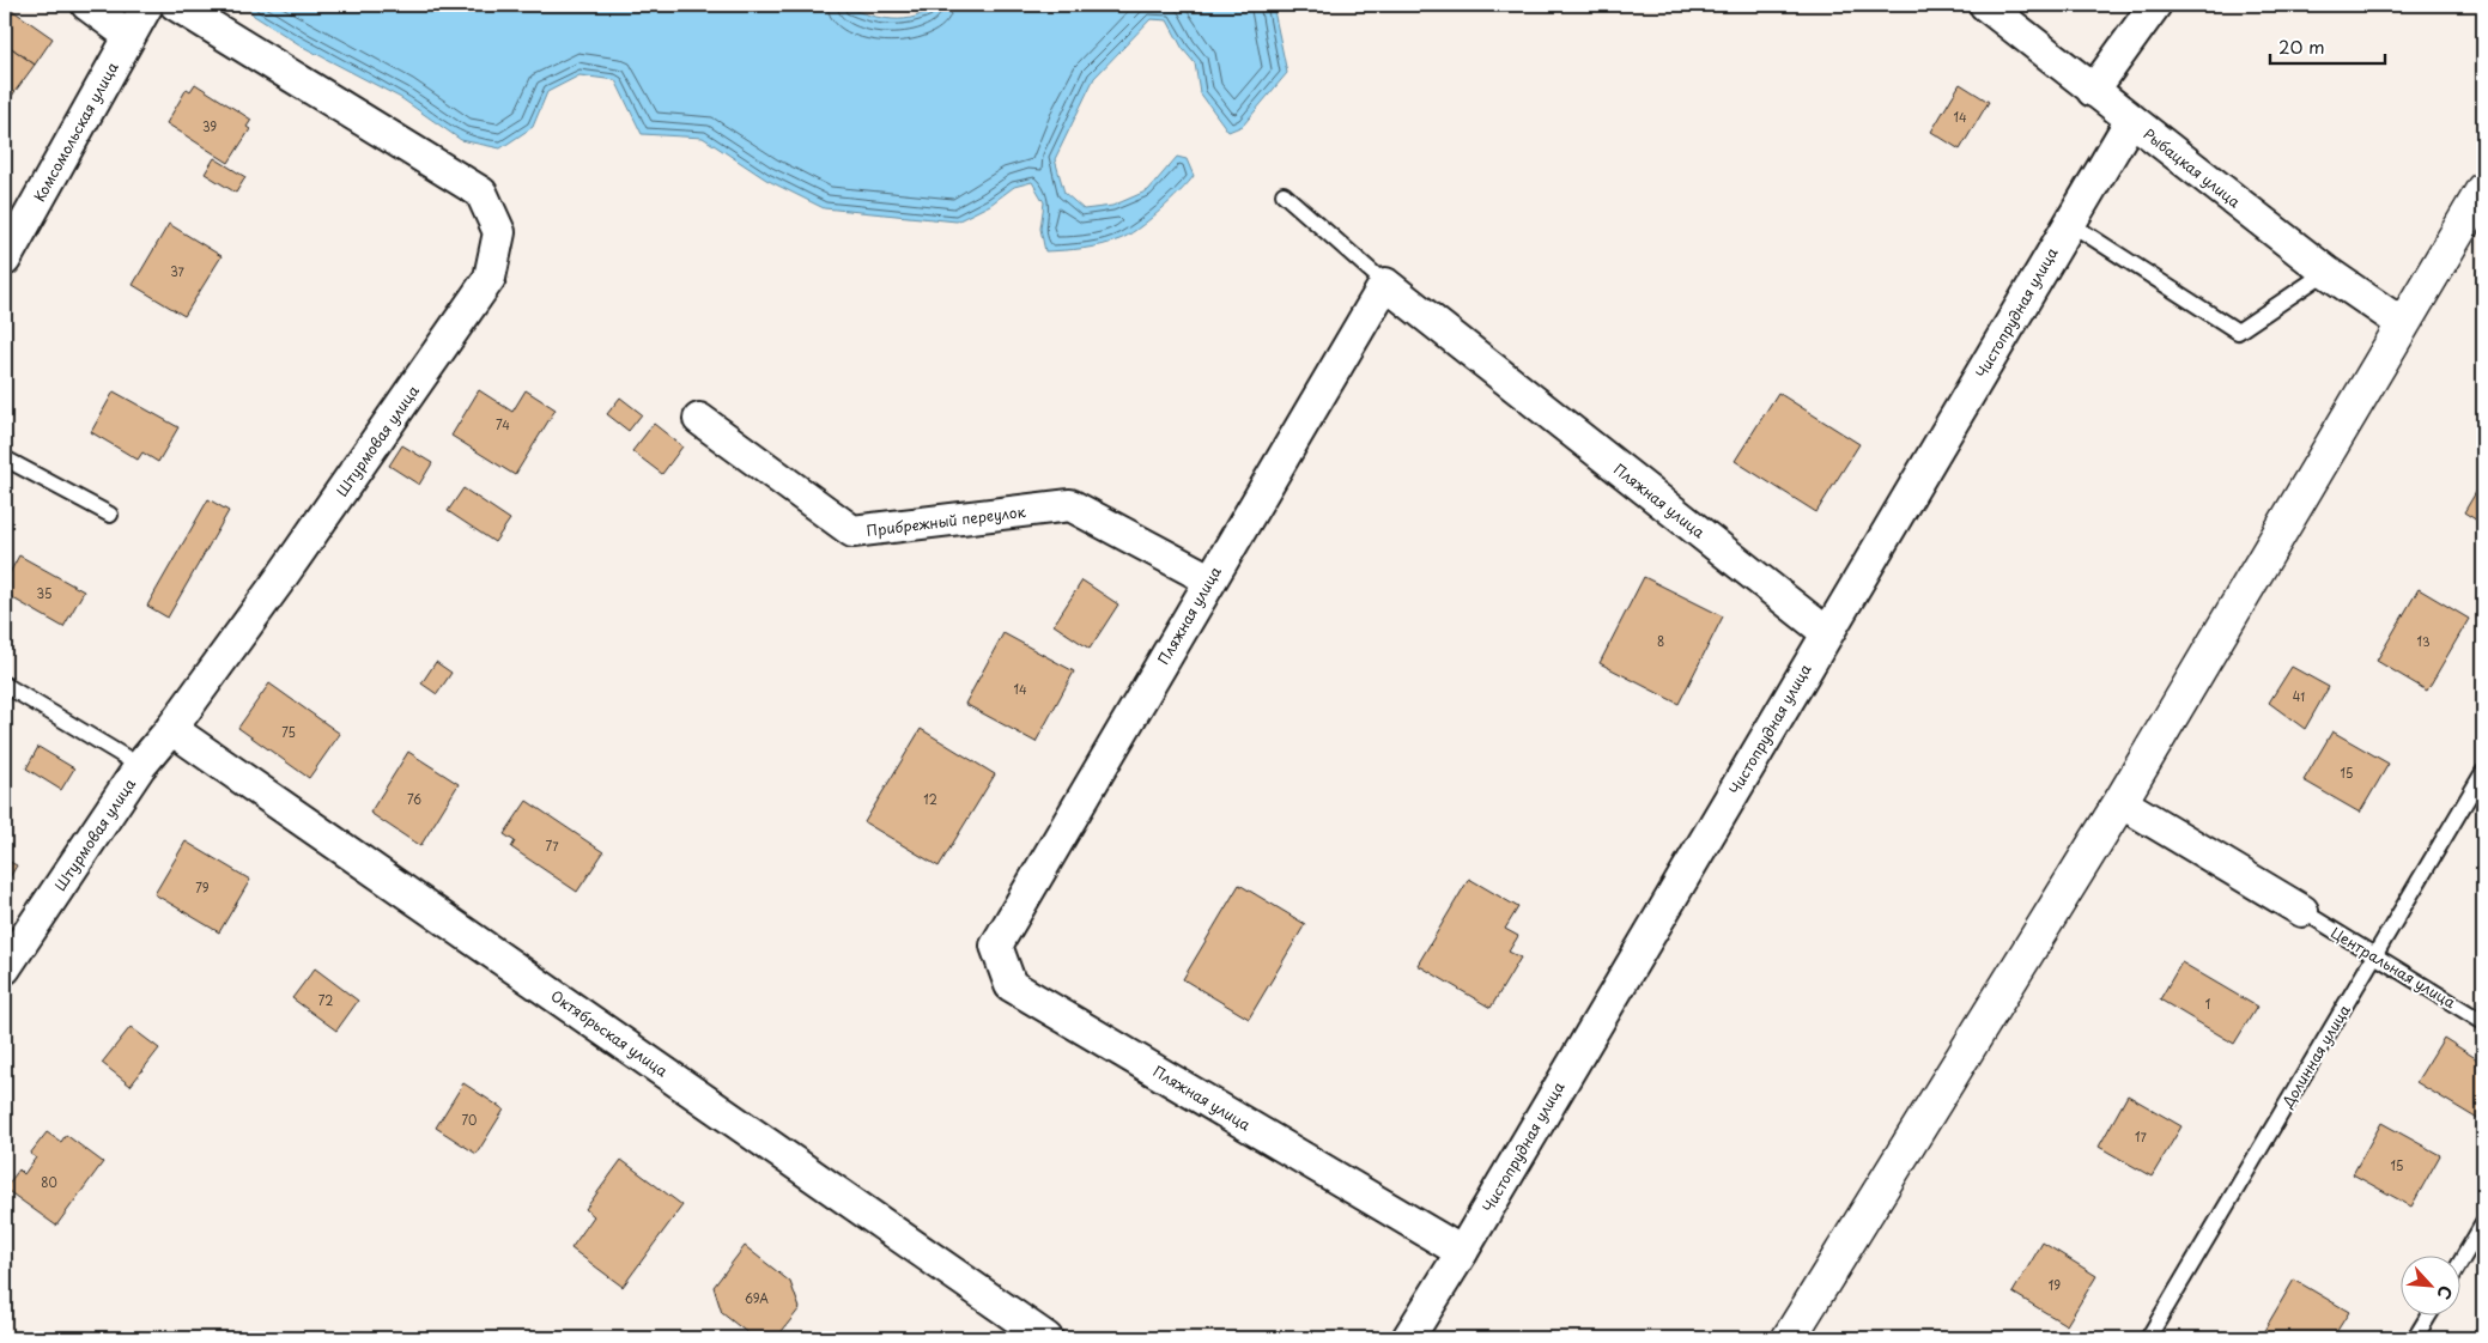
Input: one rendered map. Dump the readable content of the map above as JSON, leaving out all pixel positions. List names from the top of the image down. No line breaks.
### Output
{"streets":{"street":["Комсомольская улица","Рыбацкая улица","Чистопрудная улица","Штурмовая улица","Пляжная улица","Прибрежный переулок","Октябрьская улица"],"lane":["Центральная улица","Долинная улица"]},"crossings":[["Рыбацкая улица","Чистопрудная улица"],["Чистопрудная улица","Пляжная улица"],["Штурмовая улица","Октябрьская улица"],["Пляжная улица","Прибрежный переулок"],["Центральная улица","Долинная улица"]],"house_numbers":["14","39","37","74","35","8","13","14","41","75","15","76","12","77","79","72","1","70","17","15","80","19","69А"],"scale_bar":"20 m","north":"bottom right"}
